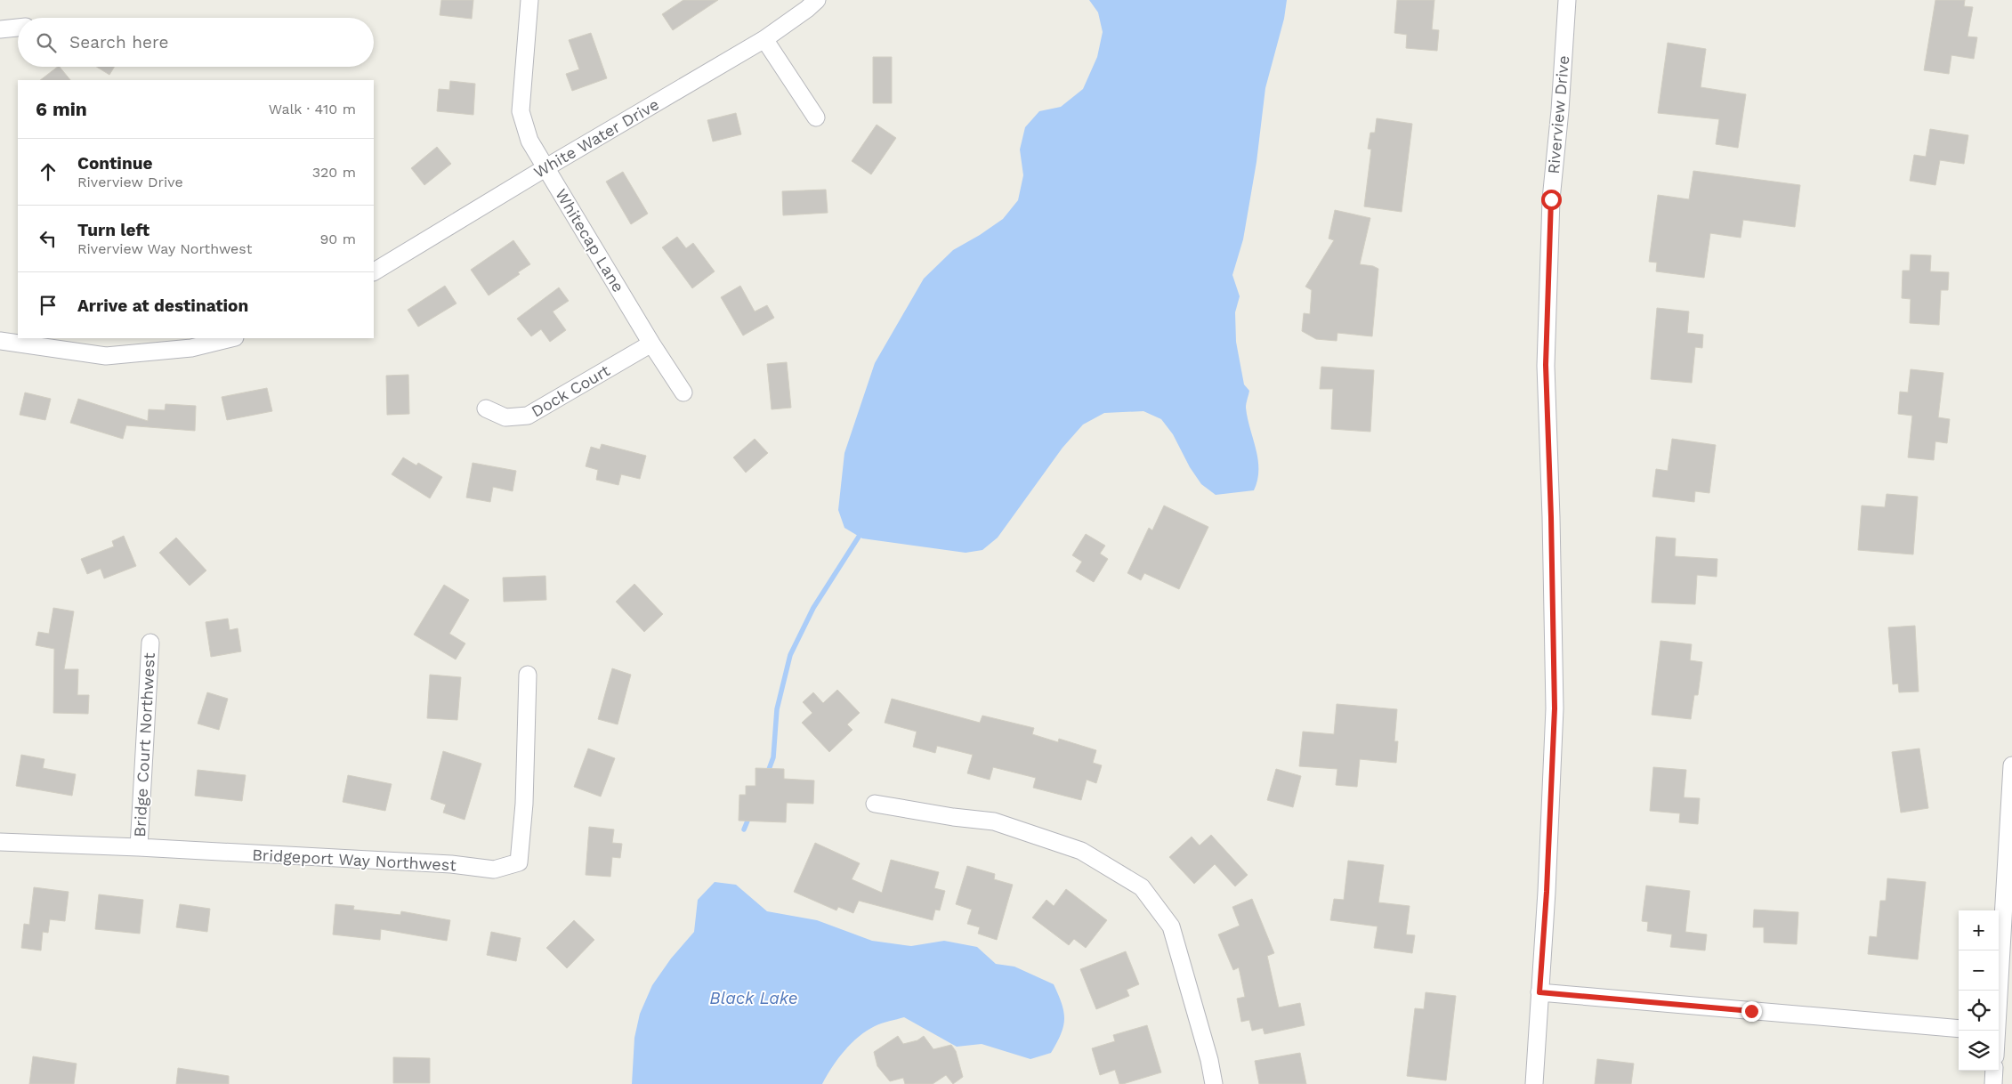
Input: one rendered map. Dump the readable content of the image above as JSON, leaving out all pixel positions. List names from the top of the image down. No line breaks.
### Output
{"streets":{"street":["Riverview Drive","White Water Drive","Whitecap Lane","Dock Court","Bridge Court Northwest","Bridgeport Way Northwest"]},"crossings":[["White Water Drive","Whitecap Lane"],["Whitecap Lane","Dock Court"],["Bridge Court Northwest","Bridgeport Way Northwest"]],"water":["Black Lake"],"page":{"search":"Search here","heading":["6 min","Walk · 410 m"],"list":[["Continue","Riverview Drive","320 m"],["Turn left","Riverview Way Northwest","90 m"],"Arrive at destination"],"map_buttons":["+","−"]}}
